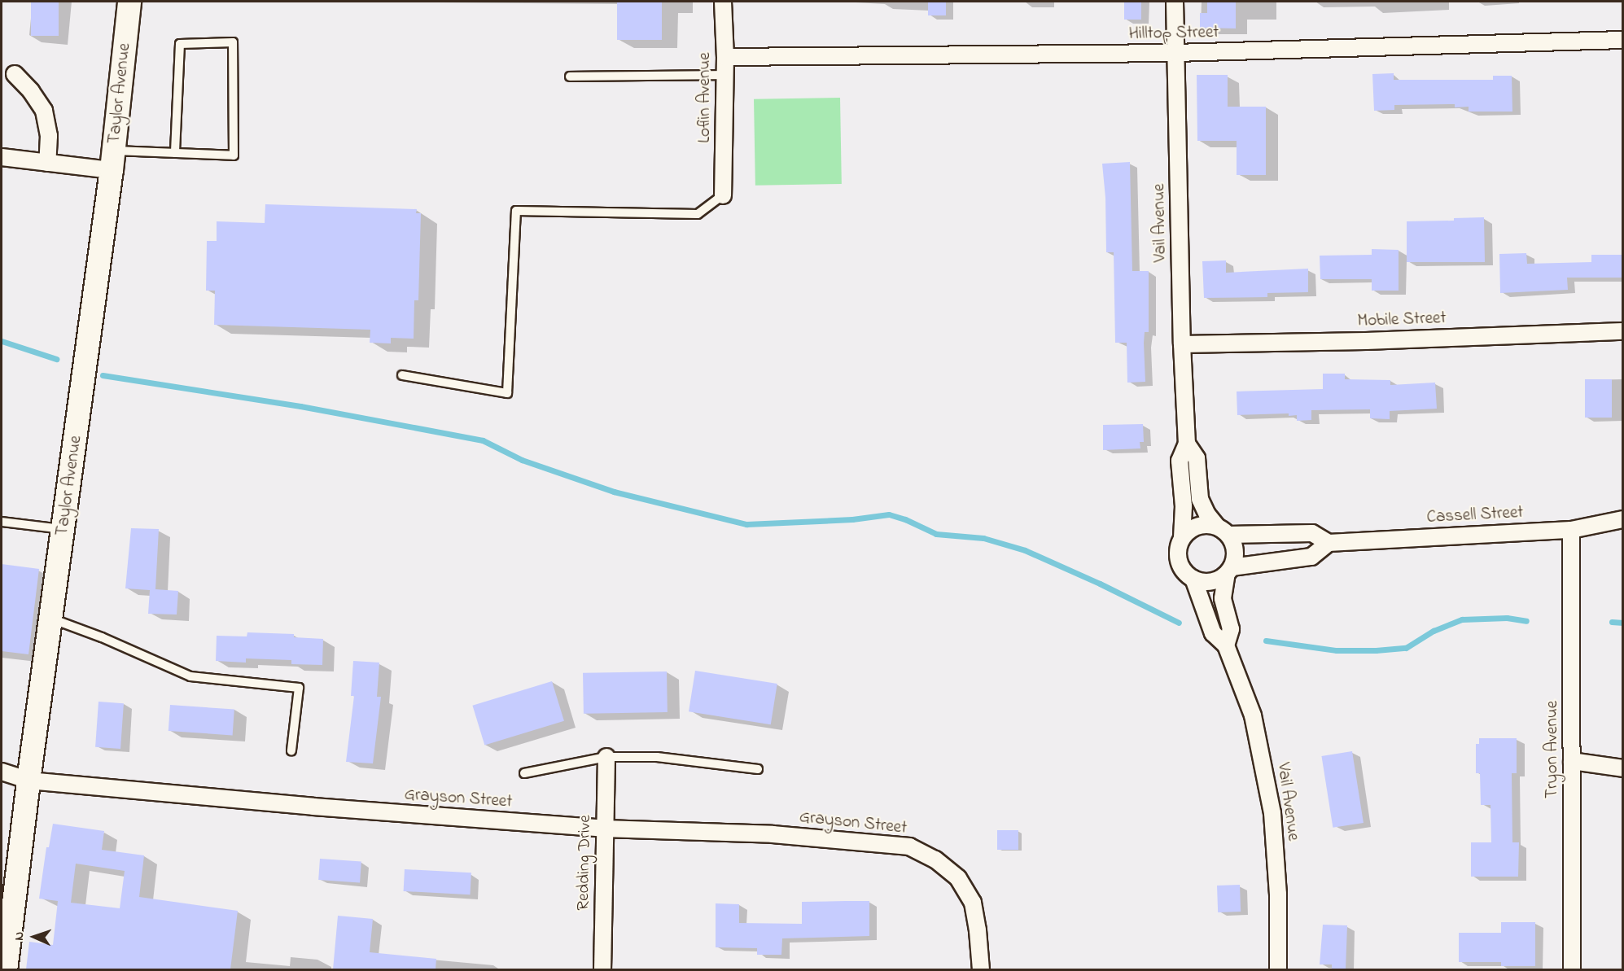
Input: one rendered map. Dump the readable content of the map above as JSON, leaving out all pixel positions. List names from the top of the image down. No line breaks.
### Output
{"streets":{"street":["Hilltop Street","Taylor Avenue","Loflin Avenue","Vail Avenue","Mobile Street","Cassell Street","Tryon Avenue","Grayson Street","Redding Drive"]},"crossings":[["Hilltop Street","Loflin Avenue"],["Hilltop Street","Vail Avenue"],["Taylor Avenue","Grayson Street"],["Vail Avenue","Mobile Street"],["Vail Avenue","Cassell Street"],["Cassell Street","Tryon Avenue"],["Grayson Street","Redding Drive"]],"north":"left"}
